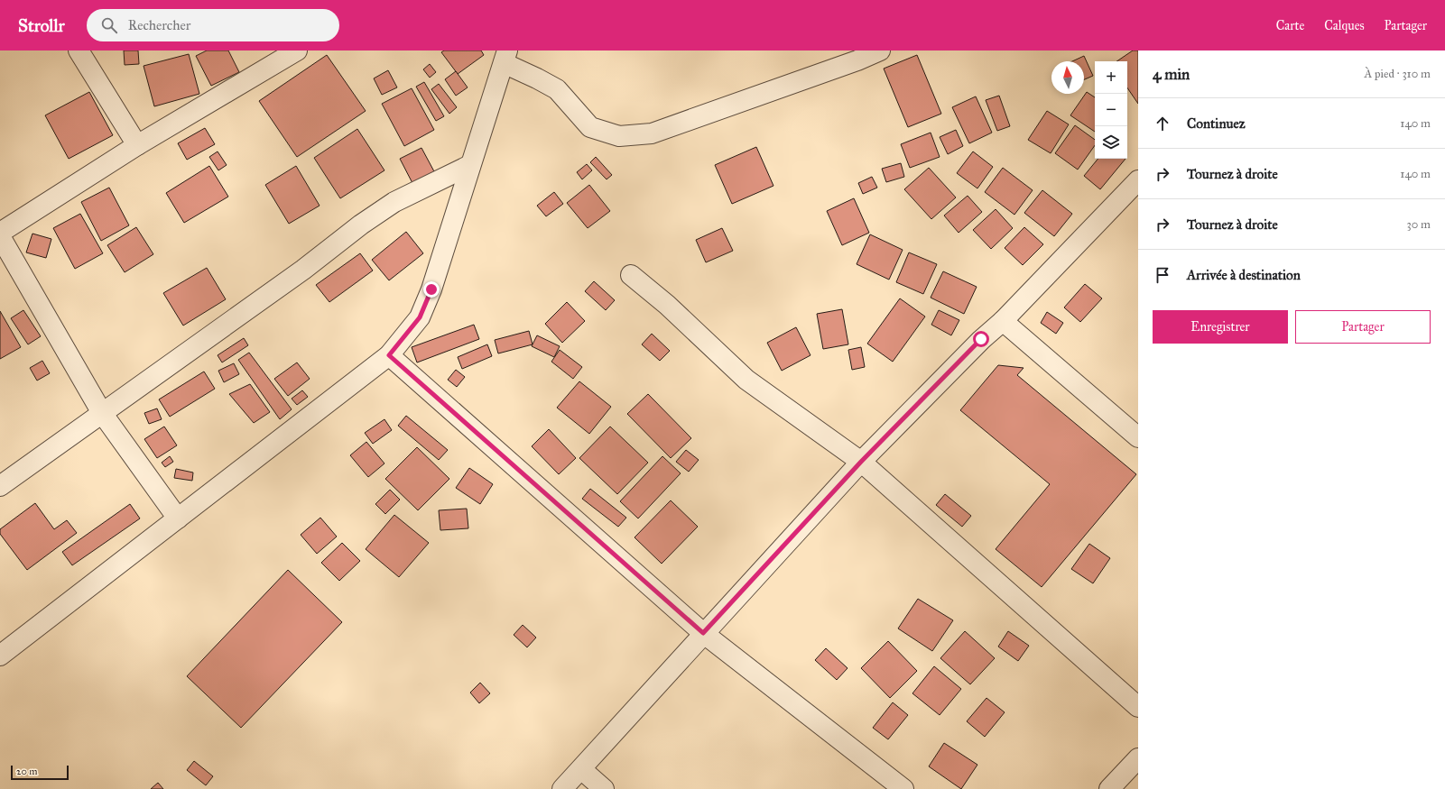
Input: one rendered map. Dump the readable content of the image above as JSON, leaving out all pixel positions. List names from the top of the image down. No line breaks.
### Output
{"scale_bar":"20 m","north":"top","page":{"header":"Strollr","search":"Rechercher","nav":["Carte","Calques","Partager"],"heading":["4 min","À pied · 310 m"],"map_buttons":["+","−"],"list":[["Continuez","140 m"],["Tournez à droite","140 m"],["Tournez à droite","30 m"],"Arrivée à destination"],"buttons":["Enregistrer","Partager"],"scale":"20 m"}}
